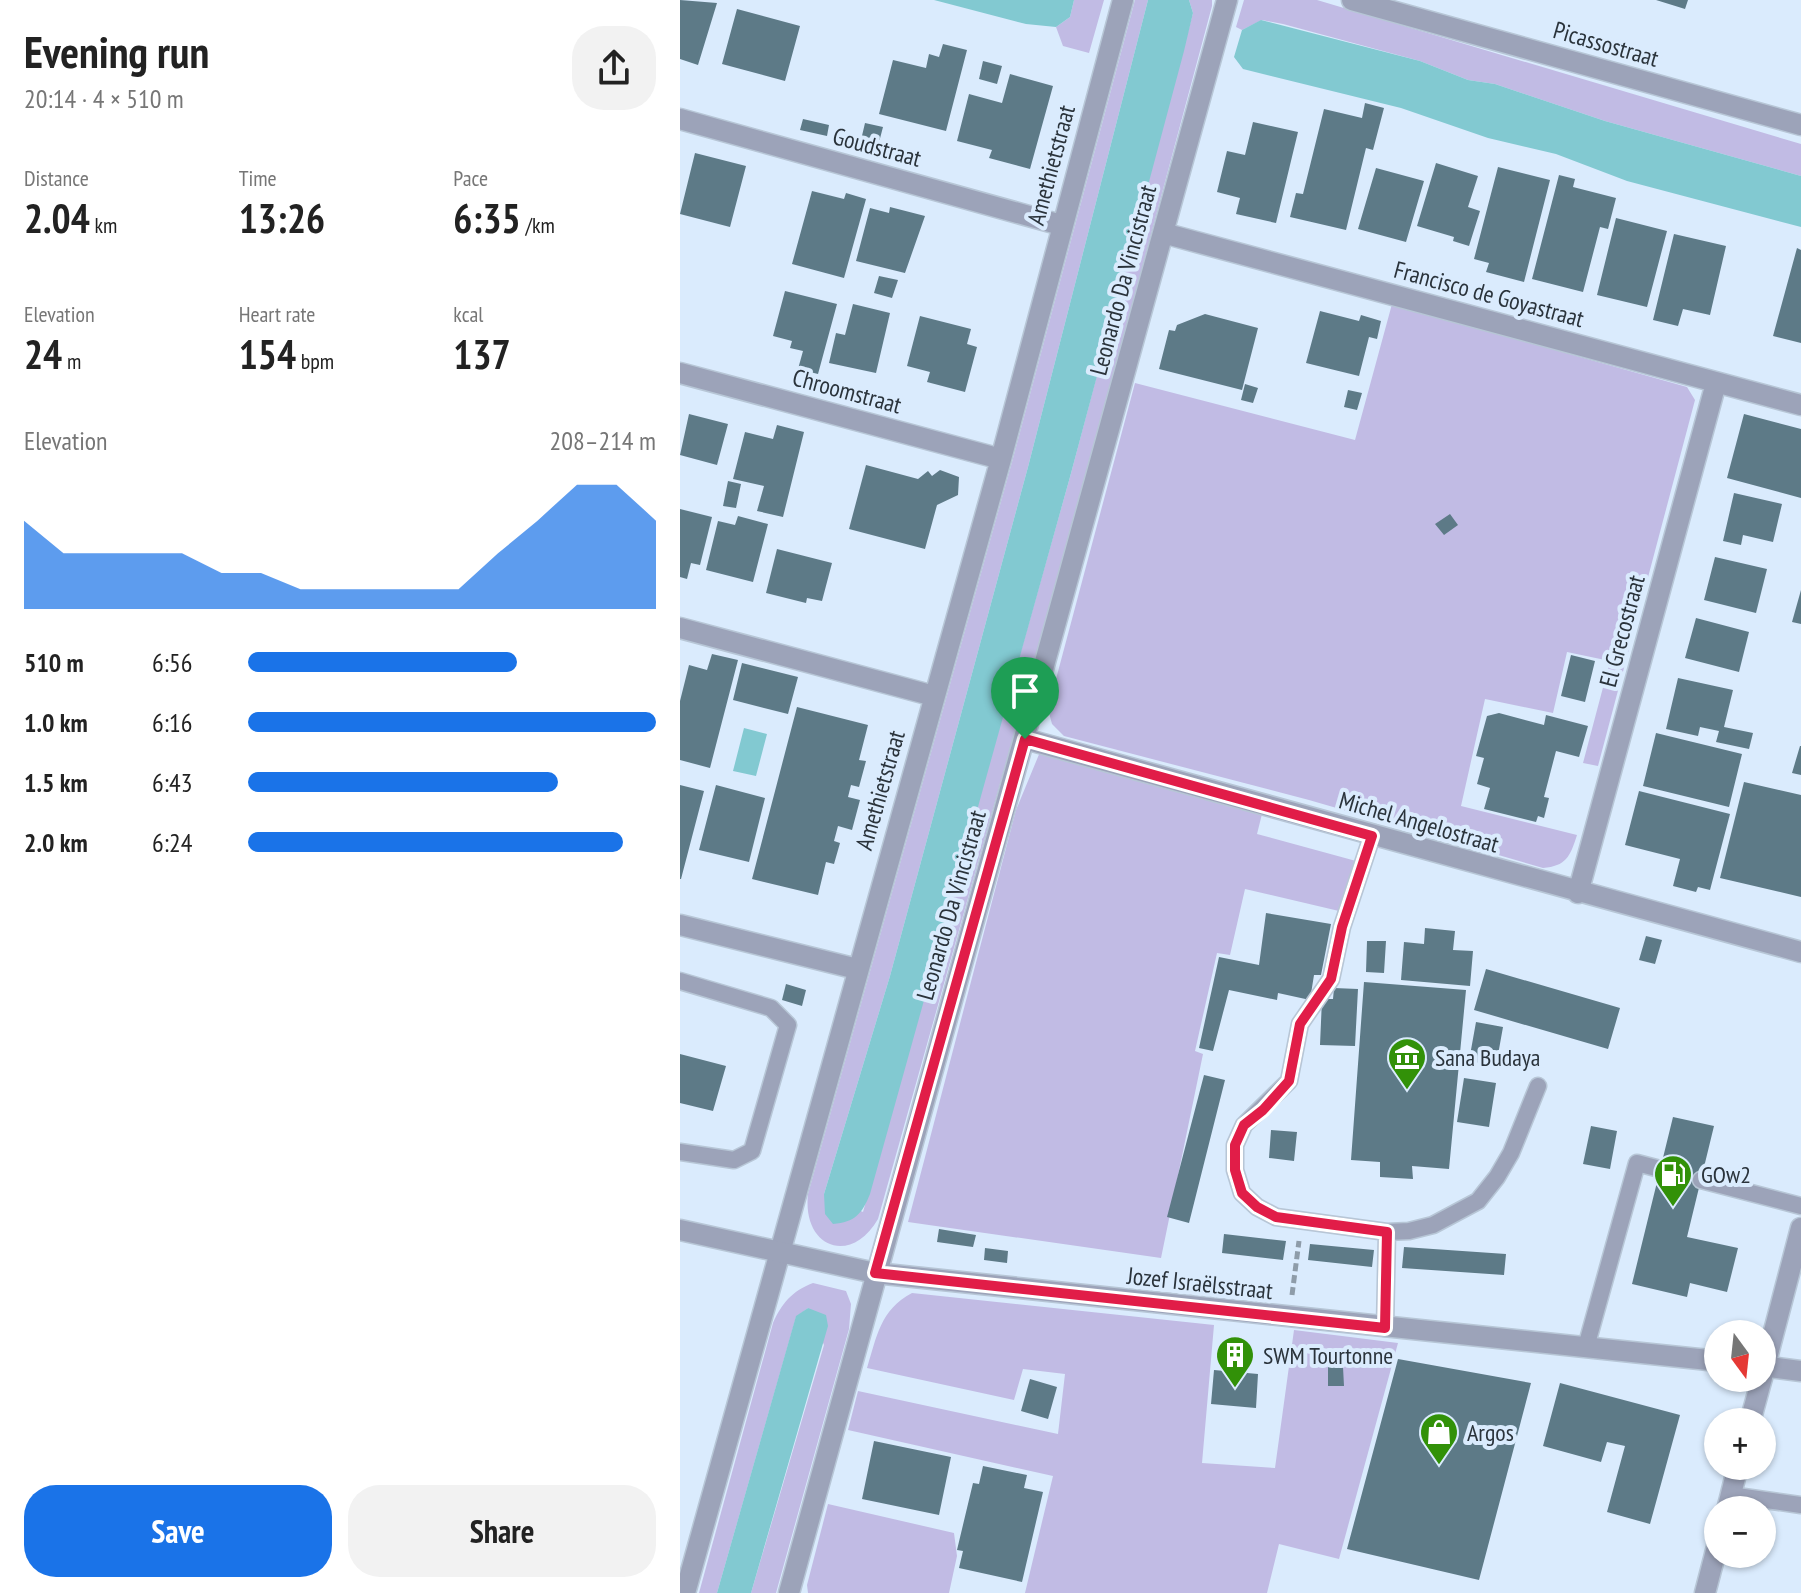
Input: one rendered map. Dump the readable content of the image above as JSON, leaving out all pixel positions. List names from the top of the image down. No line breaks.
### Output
{"streets":{"street":["Picassostraat","Goudstraat","Amethietstraat","Leonardo Da Vincistraat","Francisco de Goyastraat","Chroomstraat","El Grecostraat","Michel Angelostraat","Jozef Israëlsstraat"]},"crossings":[["Goudstraat","Amethietstraat"],["Amethietstraat","Chroomstraat"],["Amethietstraat","Jozef Israëlsstraat"],["Leonardo Da Vincistraat","Francisco de Goyastraat"],["Leonardo Da Vincistraat","Michel Angelostraat"],["Leonardo Da Vincistraat","Jozef Israëlsstraat"],["Francisco de Goyastraat","El Grecostraat"],["El Grecostraat","Michel Angelostraat"]],"places":{"museum":["Sana Budaya"],"fuel station":["GOw2"],"building":["SWM Tourtonne"],"shop":["Argos"]},"north":"bottom","page":{"heading":["Evening run","20:14 · 4 × 510 m"],"stats":[["Distance","2.04 km"],["Time","13:26"],["Pace","6:35 /km"],["Elevation","24 m"],["Heart rate","154 bpm"],["kcal","137"]],"chart":["Elevation","208–214 m"],"list":[{"name":"510 m","note":"6:56"},{"name":"1.0 km","note":"6:16"},{"name":"1.5 km","note":"6:43"},{"name":"2.0 km","note":"6:24"}],"map_buttons":["+","−"],"buttons":["Save","Share"]}}
